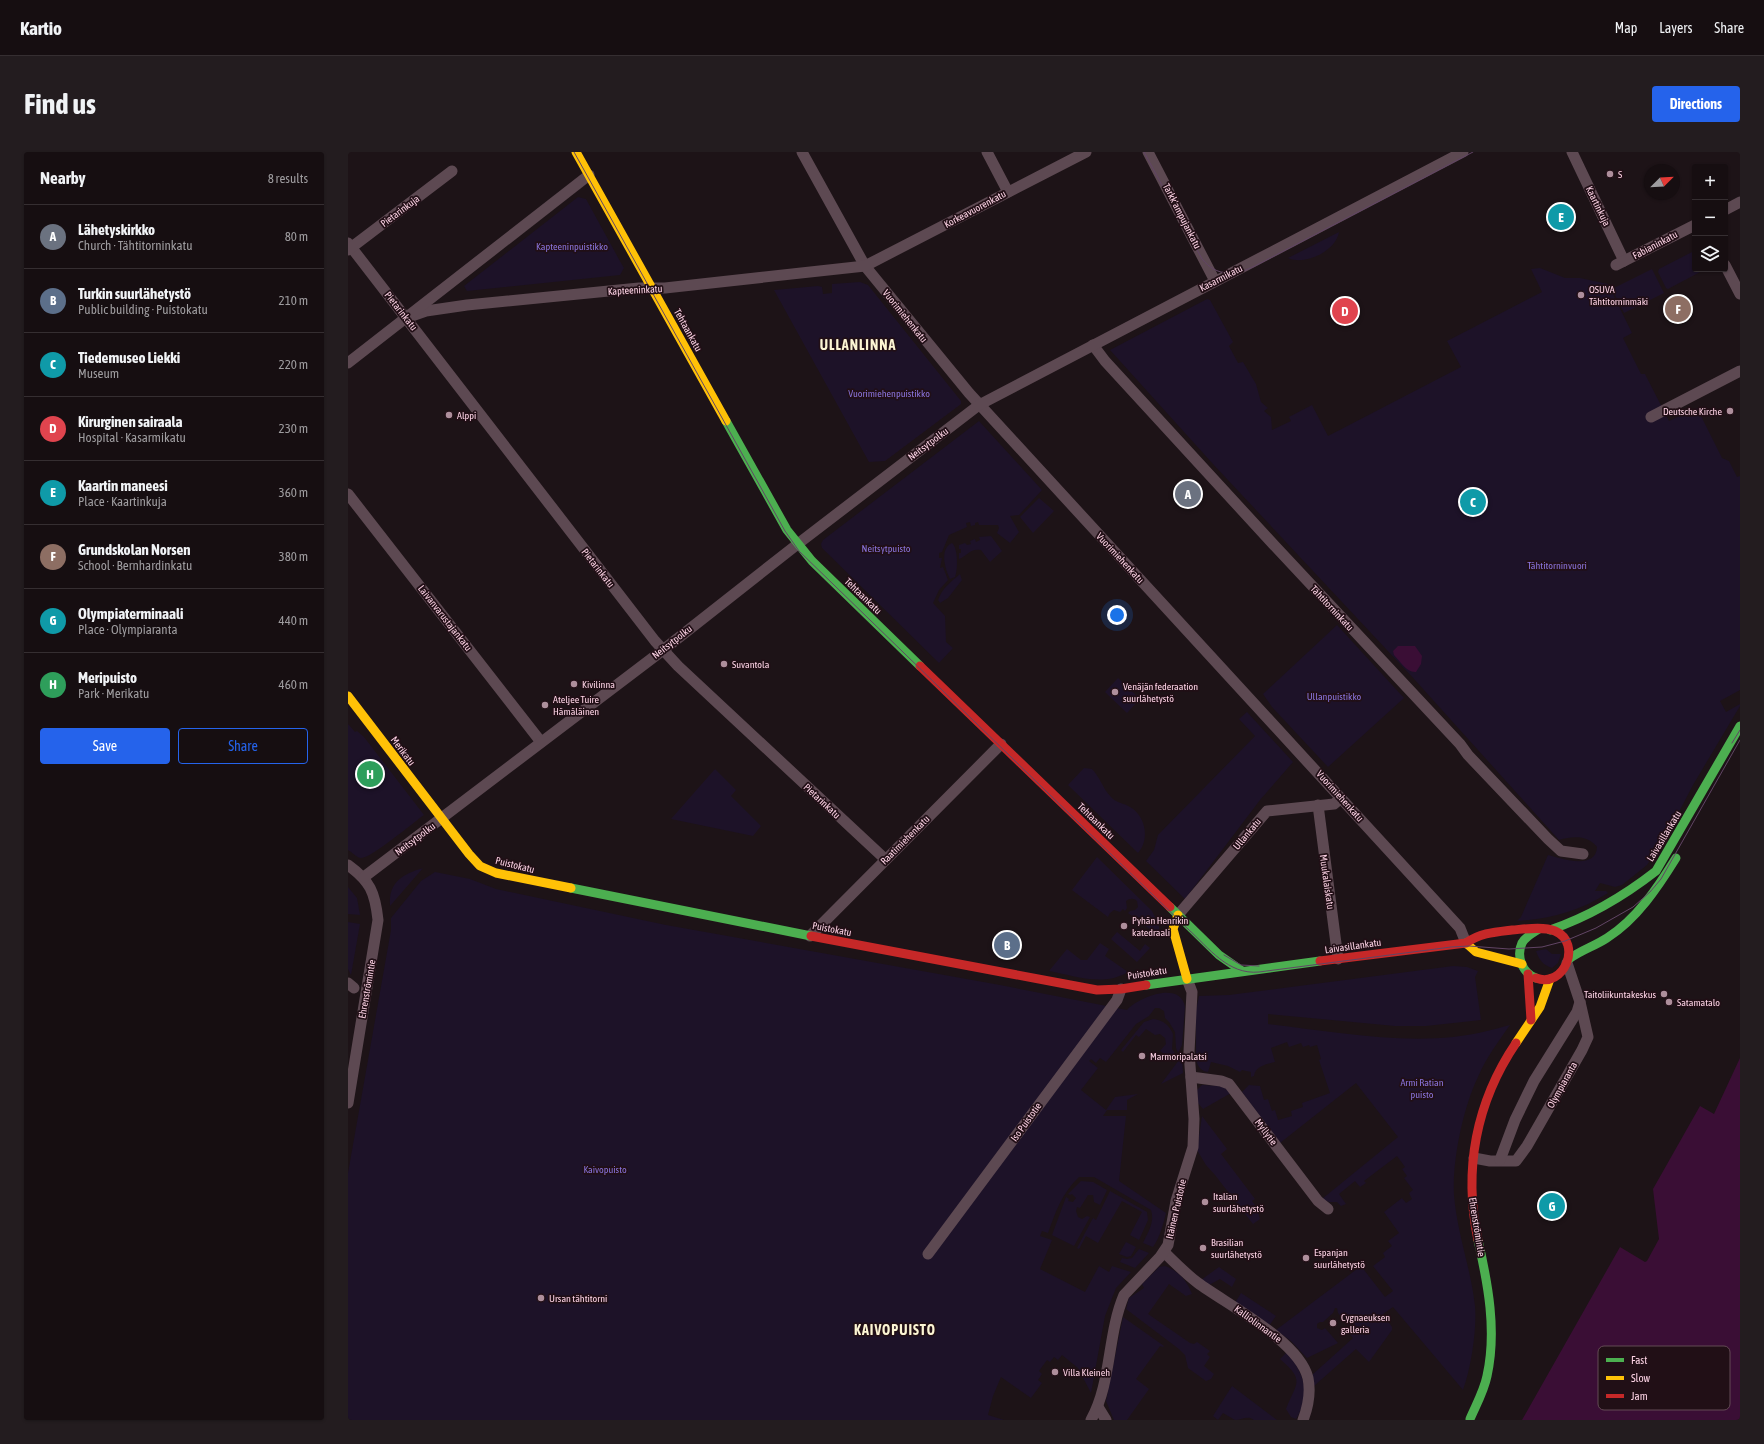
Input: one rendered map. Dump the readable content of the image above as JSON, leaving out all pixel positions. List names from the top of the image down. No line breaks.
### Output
{"streets":{"street":["Kaartinkuja","Korkeavuorenkatu","Pietarinkuja","Tarkk'ampujankatu","Fabianinkatu","Kasarmikatu","Kapteeninkatu","Pietarinkatu","Vuorimiehenkatu","Tehtaankatu","Neitsytpolku","Tähtitorninkatu","Laivanvarustajankatu","Merikatu","Ullankatu","Laivasillankatu","Raatimiehenkatu","Puistokatu","Muukalaiskatu","Ehrenströmintie","Olympiaranta","Iso Puistotie","Myllytie","Itäinen Puistotie","Kalliolinnantie"]},"crossings":[["Kaartinkuja","Fabianinkatu"],["Korkeavuorenkatu","Kapteeninkatu"],["Korkeavuorenkatu","Vuorimiehenkatu"],["Pietarinkuja","Pietarinkatu"],["Tarkk'ampujankatu","Kasarmikatu"],["Kasarmikatu","Vuorimiehenkatu"],["Kasarmikatu","Neitsytpolku"],["Kasarmikatu","Tähtitorninkatu"],["Kapteeninkatu","Pietarinkatu"],["Kapteeninkatu","Vuorimiehenkatu"],["Kapteeninkatu","Tehtaankatu"],["Pietarinkatu","Neitsytpolku"],["Pietarinkatu","Raatimiehenkatu"],["Vuorimiehenkatu","Neitsytpolku"],["Vuorimiehenkatu","Ullankatu"],["Vuorimiehenkatu","Laivasillankatu"],["Tehtaankatu","Neitsytpolku"],["Tehtaankatu","Ullankatu"],["Tehtaankatu","Laivasillankatu"],["Tehtaankatu","Raatimiehenkatu"],["Tehtaankatu","Puistokatu"],["Neitsytpolku","Laivanvarustajankatu"],["Neitsytpolku","Merikatu"],["Neitsytpolku","Puistokatu"],["Neitsytpolku","Ehrenströmintie"],["Merikatu","Puistokatu"],["Ullankatu","Muukalaiskatu"],["Laivasillankatu","Puistokatu"],["Laivasillankatu","Muukalaiskatu"],["Laivasillankatu","Ehrenströmintie"],["Laivasillankatu","Olympiaranta"],["Raatimiehenkatu","Puistokatu"],["Puistokatu","Iso Puistotie"],["Puistokatu","Itäinen Puistotie"],["Ehrenströmintie","Olympiaranta"],["Myllytie","Itäinen Puistotie"],["Itäinen Puistotie","Kalliolinnantie"]],"districts":["ULLANLINNA","KAIVOPUISTO"],"parks":["Kapteeninpuistikko","Vuorimiehenpuistikko","Neitsytpuisto","Tähtitorninvuori","Ullanpuistikko","Armi Ratian puisto","Kaivopuisto"],"places":["S","OSUVA Tähtitorninmäki","Deutsche Kirche","Alppi","Suvantola","Kivilinna","Venäjän federaation suurlähetystö","Ateljee Tuire Hämäläinen","Pyhän Henrikin katedraali","Taitoliikuntakeskus","Satamatalo","Marmoripalatsi","Italian suurlähetystö","Brasilian suurlähetystö","Espanjan suurlähetystö","Ursan tähtitorni","Cygnaeuksen galleria","Villa Kleineh"],"legend":["Fast","Slow","Jam"],"north":"top right","page":{"header":"Kartio","nav":["Map","Layers","Share"],"buttons":["Directions",["Save","Share"]],"title":"Find us","heading":["Nearby","8 results"],"map_buttons":["+","−"],"pins":["E","F","D","A","C","H","B","G"],"list":[{"mark":"A","name":"Lähetyskirkko","note":"Church · Tähtitorninkatu","value":"80 m"},{"mark":"B","name":"Turkin suurlähetystö","note":"Public building · Puistokatu","value":"210 m"},{"mark":"C","name":"Tiedemuseo Liekki","note":"Museum","value":"220 m"},{"mark":"D","name":"Kirurginen sairaala","note":"Hospital · Kasarmikatu","value":"230 m"},{"mark":"E","name":"Kaartin maneesi","note":"Place · Kaartinkuja","value":"360 m"},{"mark":"F","name":"Grundskolan Norsen","note":"School · Bernhardinkatu","value":"380 m"},{"mark":"G","name":"Olympiaterminaali","note":"Place · Olympiaranta","value":"440 m"},{"mark":"H","name":"Meripuisto","note":"Park · Merikatu","value":"460 m"}]}}
